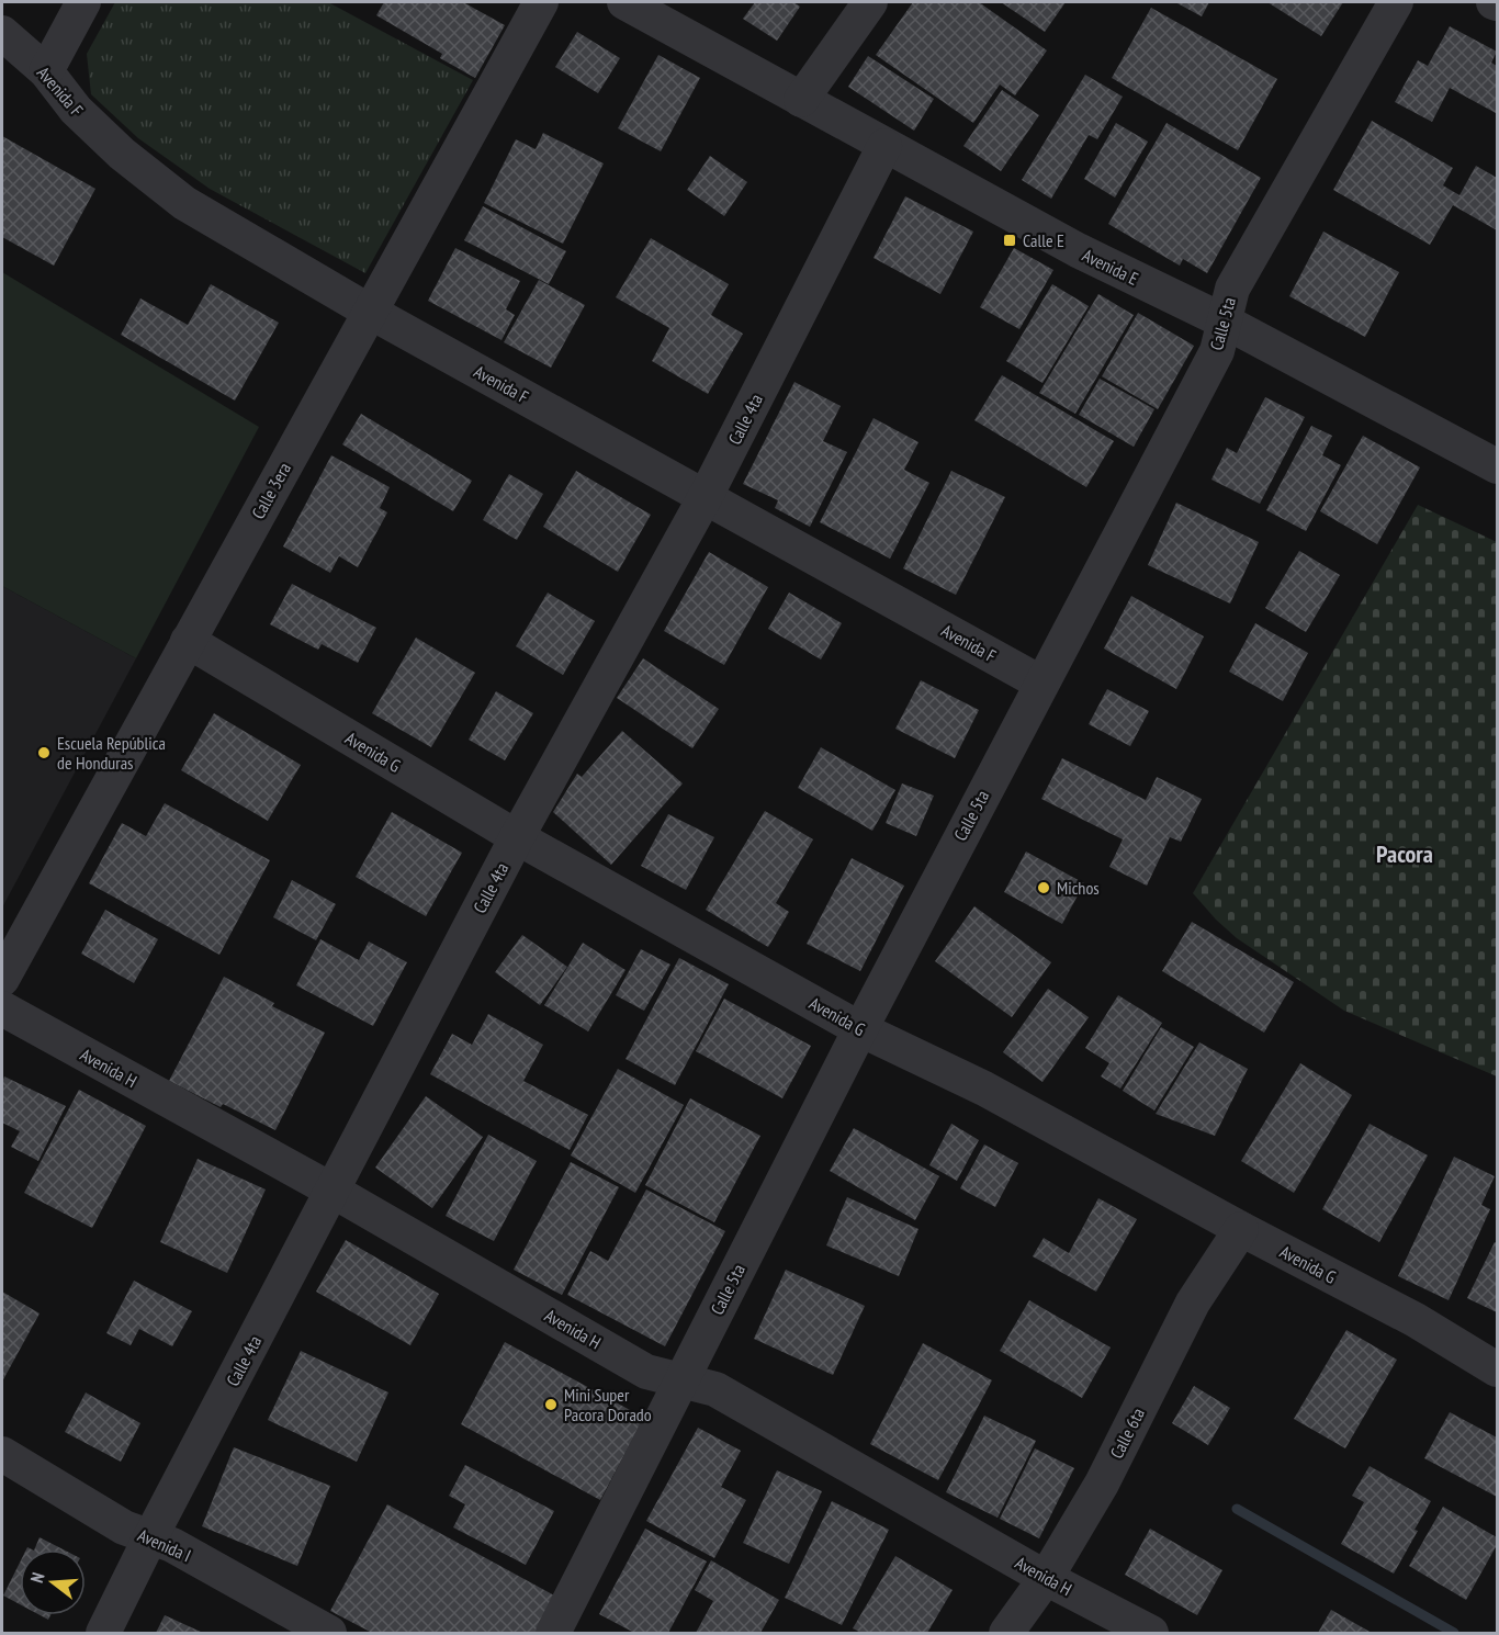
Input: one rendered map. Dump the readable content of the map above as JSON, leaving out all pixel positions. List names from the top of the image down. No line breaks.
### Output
{"streets":{"street":["Avenida F","Avenida E","Calle 5ta","Calle 4ta","Calle 3era","Avenida G","Avenida H","Calle 6ta","Avenida I"]},"crossings":[["Avenida F","Calle 5ta"],["Avenida F","Calle 4ta"],["Avenida F","Calle 3era"],["Avenida E","Calle 5ta"],["Avenida E","Calle 4ta"],["Calle 5ta","Avenida G"],["Calle 5ta","Avenida H"],["Calle 4ta","Avenida G"],["Calle 4ta","Avenida H"],["Calle 4ta","Avenida I"],["Calle 3era","Avenida G"],["Avenida G","Calle 6ta"],["Avenida H","Calle 6ta"]],"districts":["Pacora"],"places":{"transit":["Calle E"],"other":["Escuela República de Honduras","Michos","Mini Super Pacora Dorado"]},"north":"left"}
